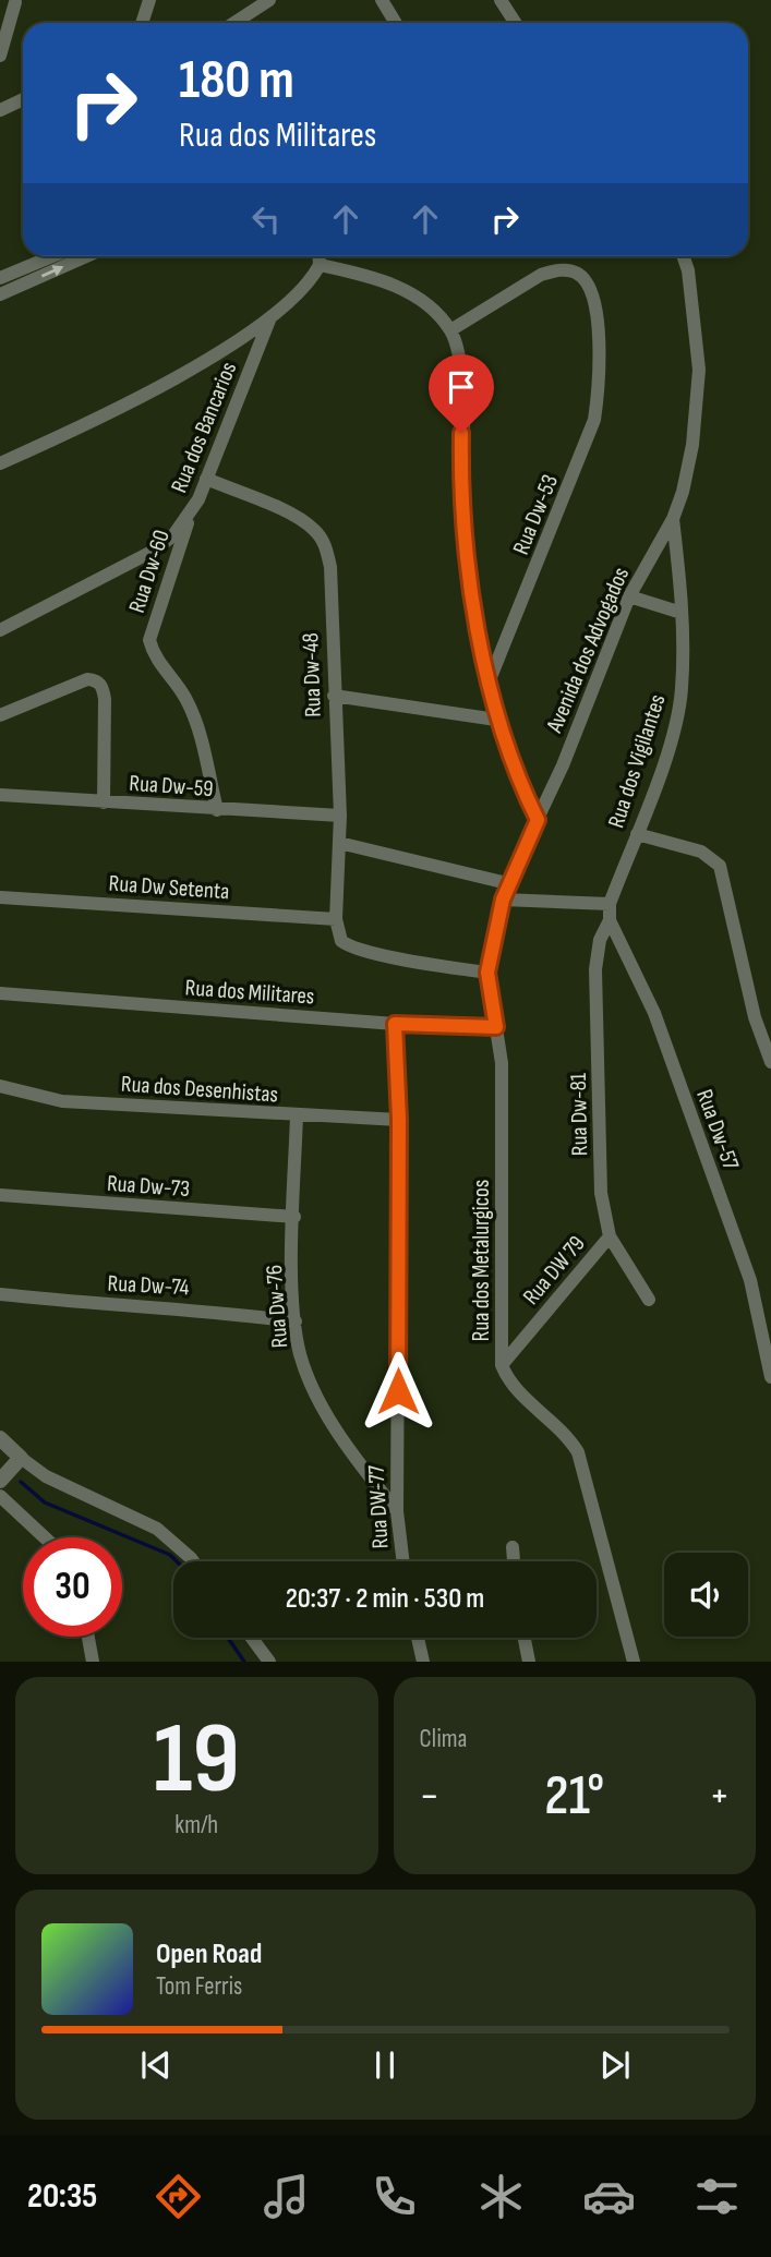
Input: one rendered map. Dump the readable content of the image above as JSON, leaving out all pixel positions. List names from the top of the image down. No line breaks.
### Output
{"streets":{"street":["Rua dos Bancarios","Rua Dw-53","Rua Dw-60","Avenida dos Advogados","Rua Dw-48","Rua dos Vigilantes","Rua Dw-59","Rua Dw Setenta","Rua dos Militares","Rua dos Desenhistas","Rua Dw-81","Rua Dw-57","Rua Dw-73","Rua dos Metalurgicos","Rua DW 79","Rua Dw-74","Rua Dw-76","Rua DW-77"]},"crossings":[["Rua dos Bancarios","Rua Dw-60"],["Rua dos Bancarios","Rua Dw-48"],["Rua Dw-60","Rua Dw-59"],["Avenida dos Advogados","Rua Dw-48"],["Avenida dos Advogados","Rua dos Vigilantes"],["Avenida dos Advogados","Rua dos Metalurgicos"],["Rua Dw-48","Rua Dw-59"],["Rua Dw-48","Rua Dw Setenta"],["Rua Dw-48","Rua dos Metalurgicos"],["Rua dos Vigilantes","Rua Dw-57"],["Rua dos Militares","Rua dos Metalurgicos"],["Rua dos Militares","Rua DW-77"],["Rua dos Desenhistas","Rua Dw-76"],["Rua dos Desenhistas","Rua DW-77"],["Rua Dw-81","Rua Dw-57"],["Rua Dw-81","Rua DW 79"],["Rua Dw-73","Rua Dw-76"],["Rua dos Metalurgicos","Rua DW 79"],["Rua Dw-74","Rua Dw-76"],["Rua Dw-76","Rua DW-77"]],"page":{"turn":["180 m","Rua dos Militares"],"limit":"30","trip":"20:37 · 2 min · 530 m","tile":[["19","km/h"],"Clima"],"heat":["−","21°","+"],"song":["Open Road","Tom Ferris"],"tabs":"20:35"}}
